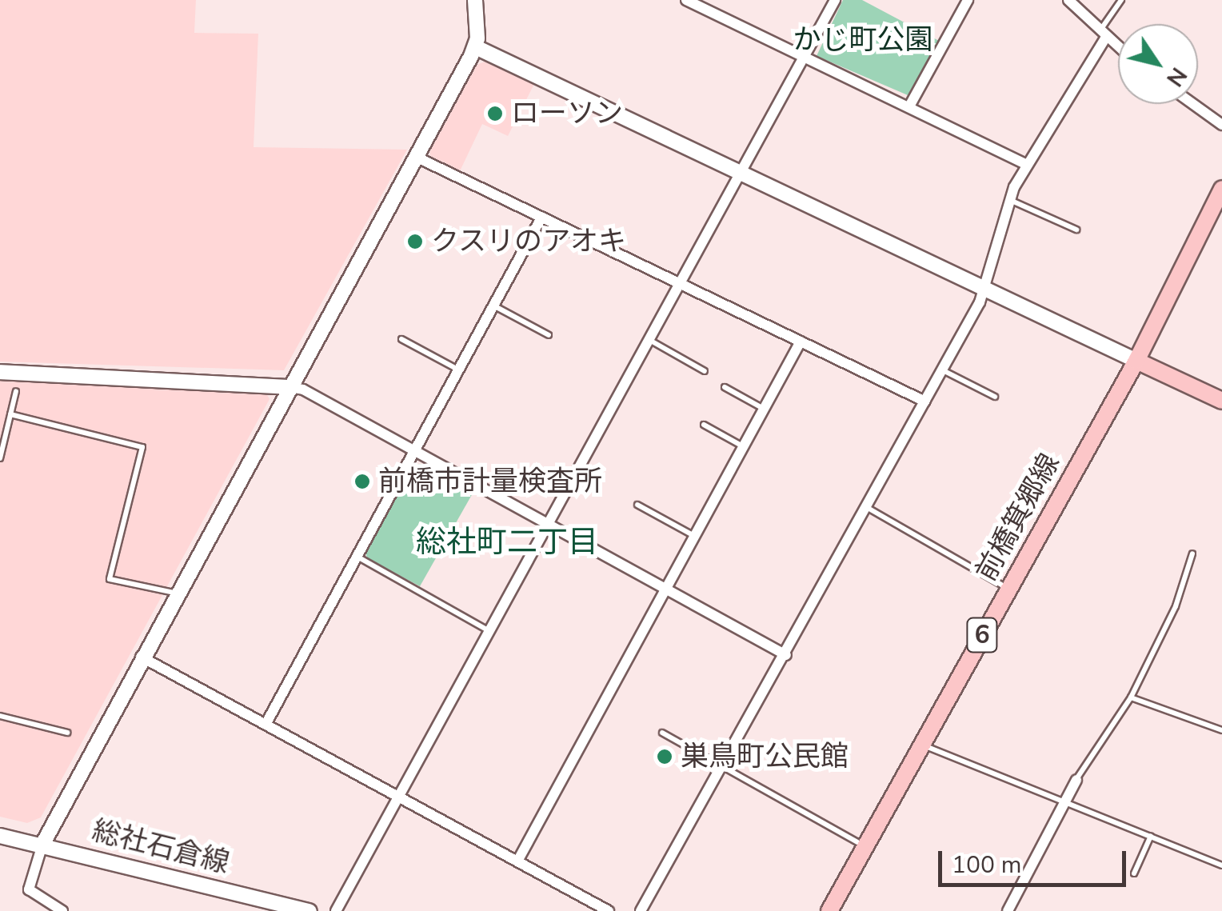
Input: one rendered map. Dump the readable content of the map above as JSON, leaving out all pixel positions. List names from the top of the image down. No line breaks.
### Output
{"streets":{"main road":["前橋箕郷線","6"],"street":["総社石倉線"]},"districts":["総社町二丁目"],"parks":["かじ町公園"],"places":["ローソン","クスリのアオキ","前橋市計量検査所","巣鳥町公民館"],"scale_bar":"100 m","north":"bottom right"}
